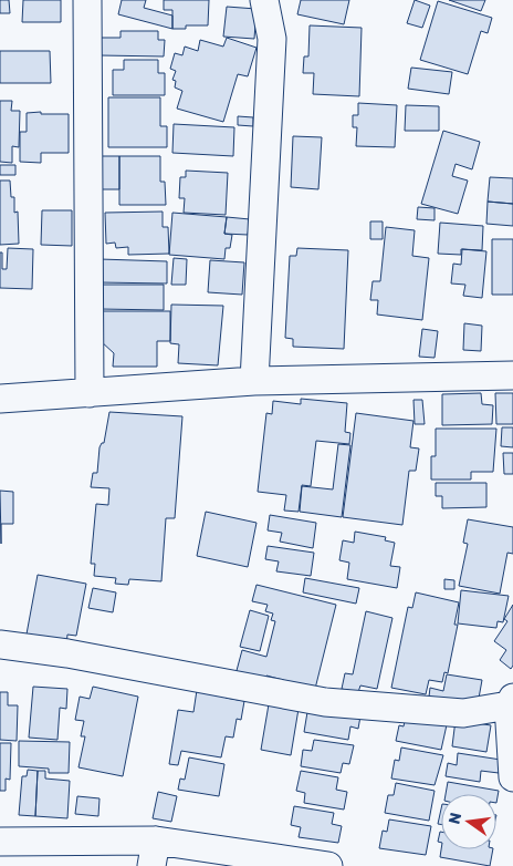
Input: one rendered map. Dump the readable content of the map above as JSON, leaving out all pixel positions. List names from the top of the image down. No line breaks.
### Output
{"north":"left"}
